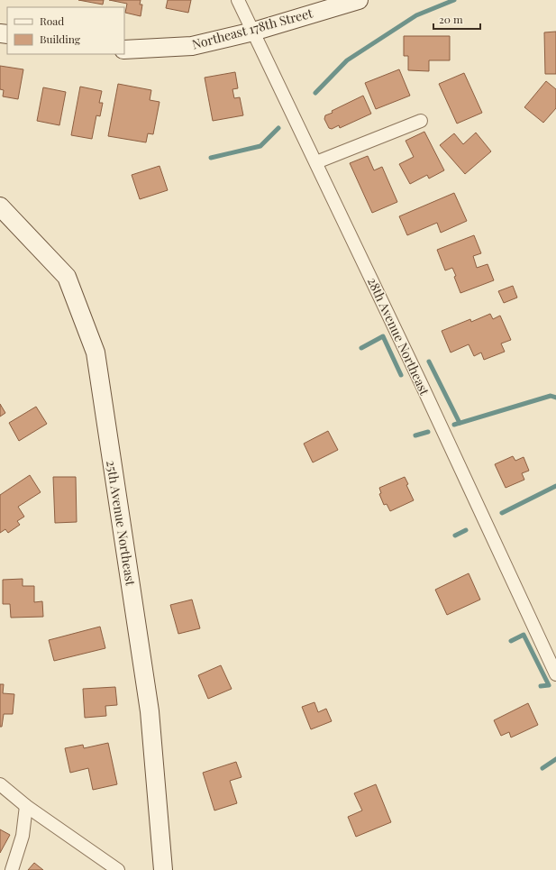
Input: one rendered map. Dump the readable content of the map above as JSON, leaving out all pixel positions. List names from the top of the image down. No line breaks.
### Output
{"streets":{"street":["Northeast 178th Street","28th Avenue Northeast","25th Avenue Northeast"]},"crossings":[["Northeast 178th Street","28th Avenue Northeast"]],"legend":["Road","Building"],"scale_bar":"20 m"}
